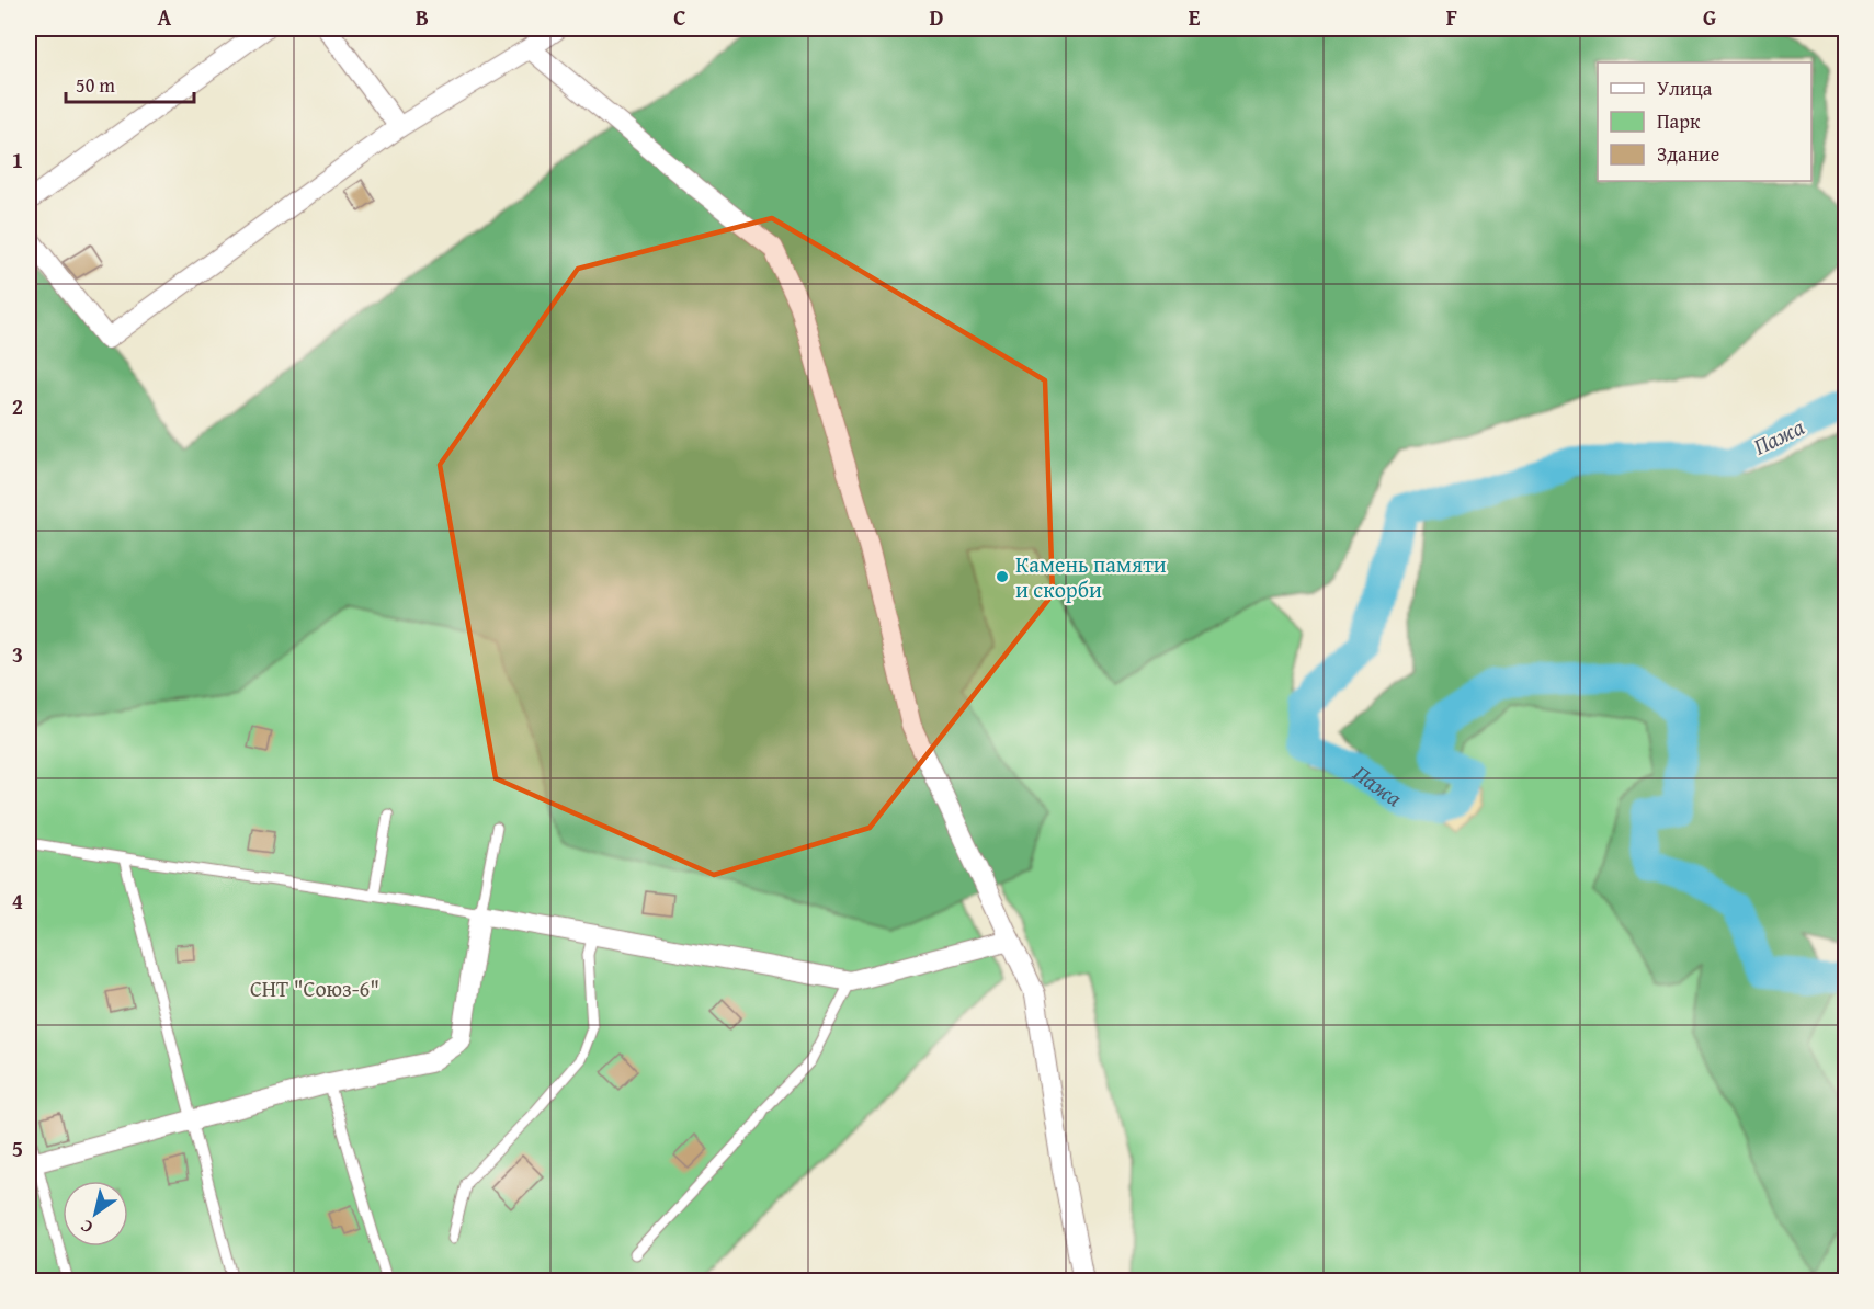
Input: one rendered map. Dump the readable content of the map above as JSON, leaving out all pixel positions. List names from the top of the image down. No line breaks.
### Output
{"water":["Пажа"],"parks":["СНТ \"Союз-6\""],"places":["Камень памяти и скорби"],"legend":["Улица","Парк","Здание"],"scale_bar":"50 m","north":"bottom left","grid":{"columns":["A","B","C","D","E","F","G"],"rows":["1","2","3","4","5"]}}
